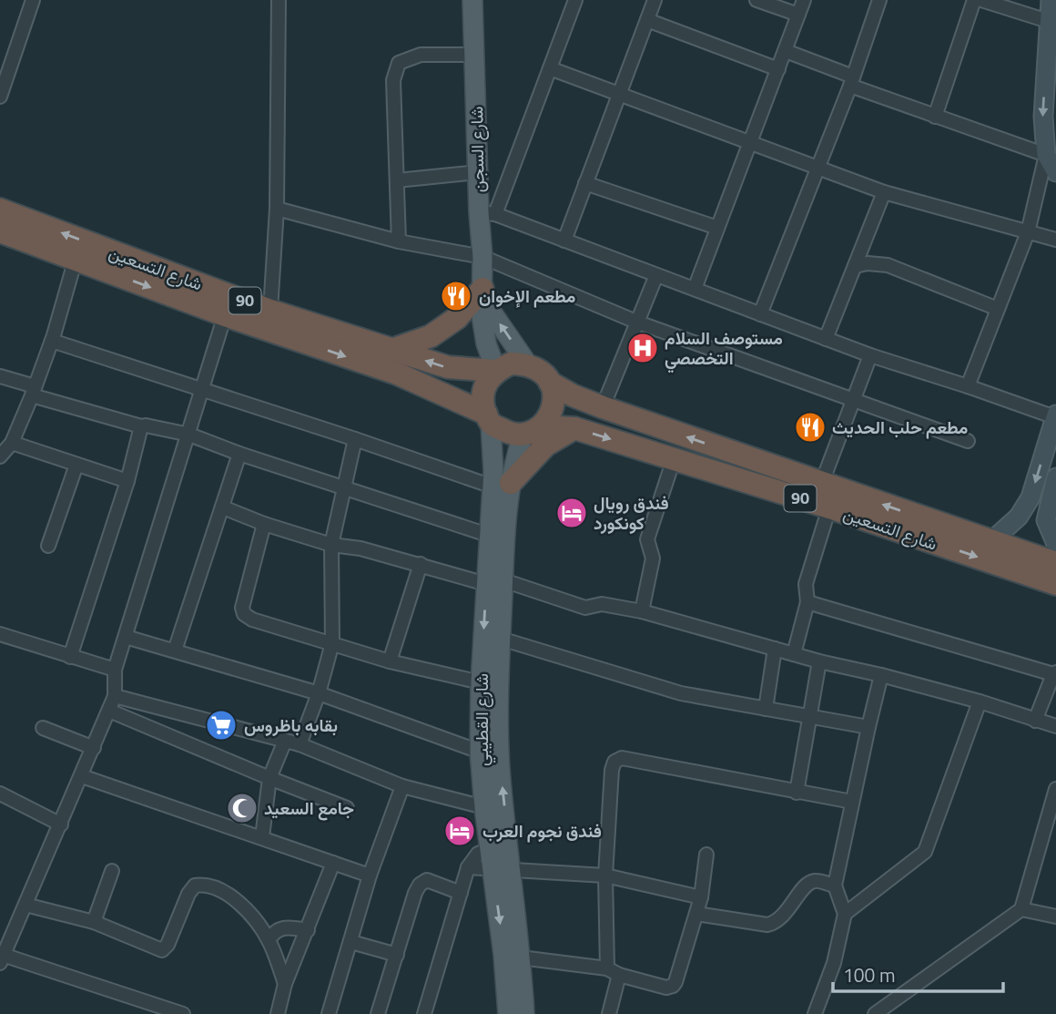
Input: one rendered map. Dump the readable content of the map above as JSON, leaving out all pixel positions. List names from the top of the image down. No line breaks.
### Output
{"streets":{"highway":["شارع التسعين","90"],"main road":["شارع السجن","شارع القطيبي"]},"crossings":[["شارع السجن","شارع التسعين"],["شارع السجن","شارع القطيبي"],["شارع التسعين","شارع القطيبي"]],"places":{"restaurant":["مطعم الإخوان","مطعم حلب الحديث"],"hospital":["مستوصف السلام التخصصي"],"hotel":["فندق رويال كونكورد","فندق نجوم العرب"],"supermarket":["بقابه باظروس"],"mosque":["جامع السعيد"]},"scale_bar":"100 m"}
